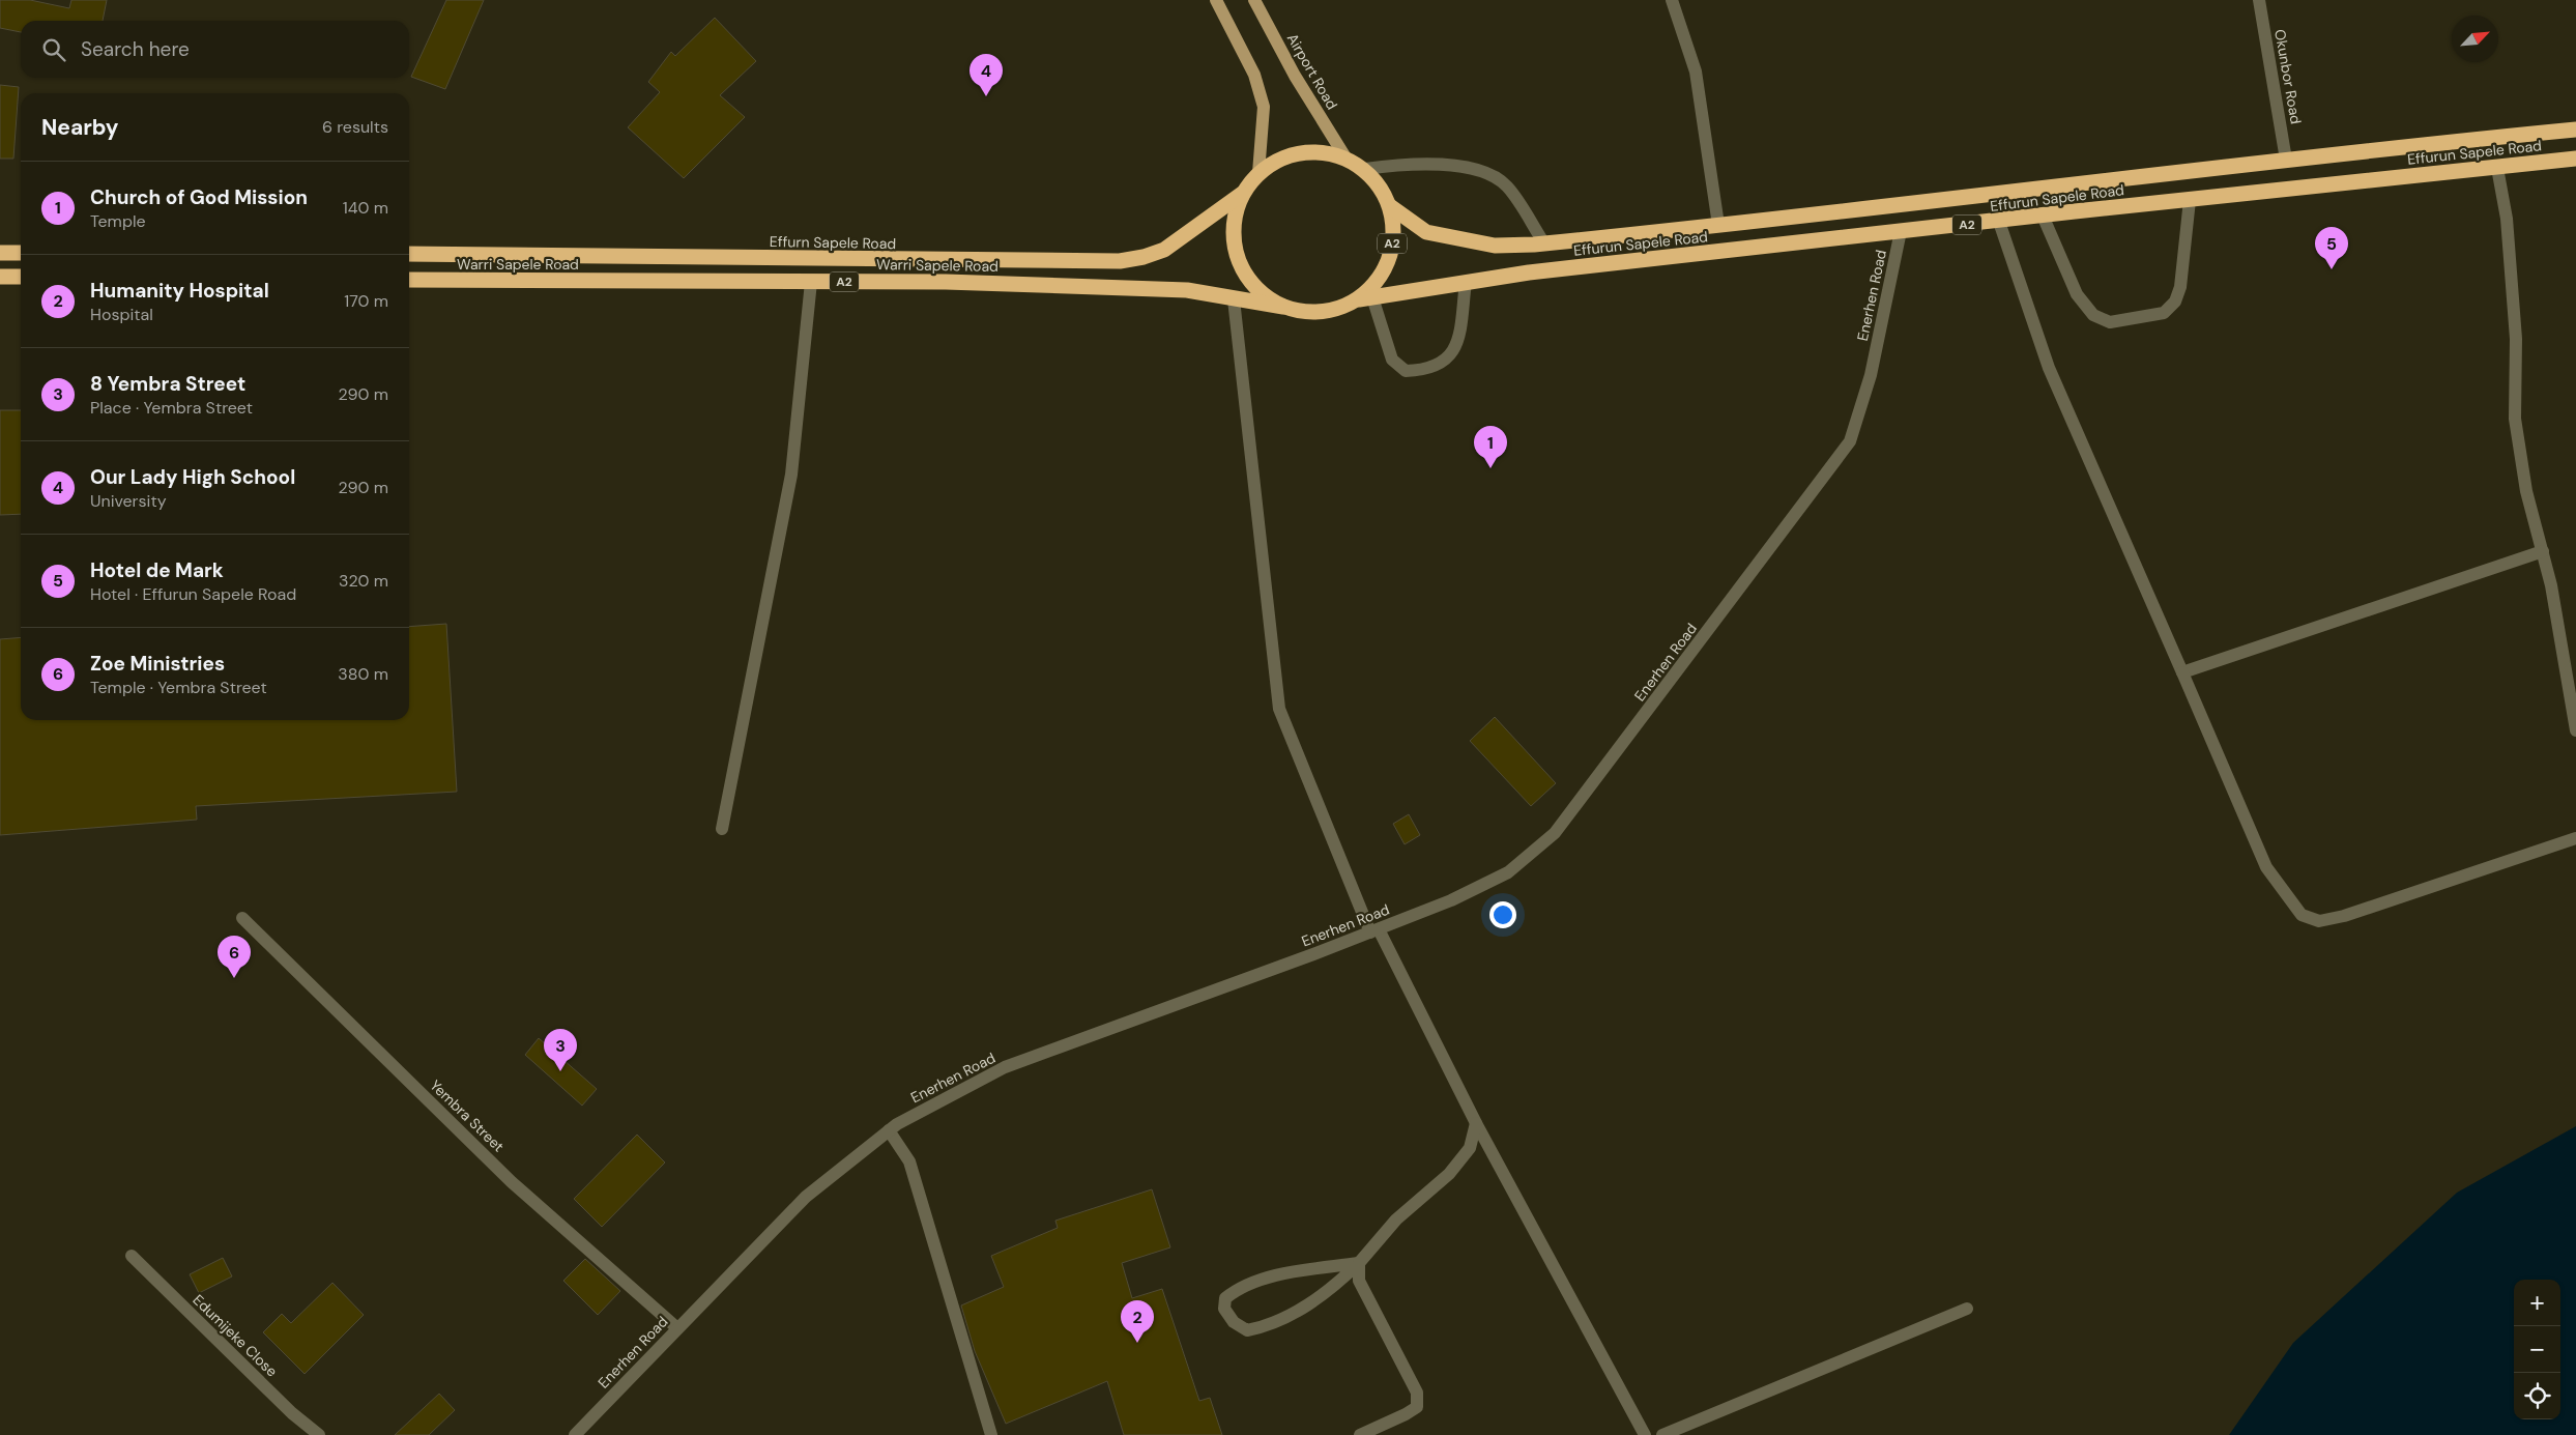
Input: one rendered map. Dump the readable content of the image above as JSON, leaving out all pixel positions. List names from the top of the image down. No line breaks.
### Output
{"streets":{"highway":["Effurun Sapele Road","A2","Effurn Sapele Road","Warri Sapele Road"],"main road":["Airport Road"],"street":["Okunbor Road","Enerhen Road","Yembra Street","Edumijeke Close"]},"crossings":[["Airport Road","Effurun Sapele Road"],["Airport Road","A2"],["Airport Road","Effurn Sapele Road"],["Airport Road","Warri Sapele Road"],["Okunbor Road","Effurun Sapele Road"],["Effurun Sapele Road","A2"],["Effurun Sapele Road","Effurn Sapele Road"],["Effurun Sapele Road","Warri Sapele Road"],["Effurun Sapele Road","Enerhen Road"],["A2","Effurn Sapele Road"],["A2","Warri Sapele Road"],["Effurn Sapele Road","Warri Sapele Road"],["Enerhen Road","Yembra Street"]],"north":"top right","page":{"search":"Search here","pins":["4","5","1","6","3","2"],"heading":["Nearby","6 results"],"list":[{"mark":"1","name":"Church of God Mission","note":"Temple","value":"140 m"},{"mark":"2","name":"Humanity Hospital","note":"Hospital","value":"170 m"},{"mark":"3","name":"8 Yembra Street","note":"Place · Yembra Street","value":"290 m"},{"mark":"4","name":"Our Lady High School","note":"University","value":"290 m"},{"mark":"5","name":"Hotel de Mark","note":"Hotel · Effurun Sapele Road","value":"320 m"},{"mark":"6","name":"Zoe Ministries","note":"Temple · Yembra Street","value":"380 m"}],"map_buttons":["+","−"]}}
